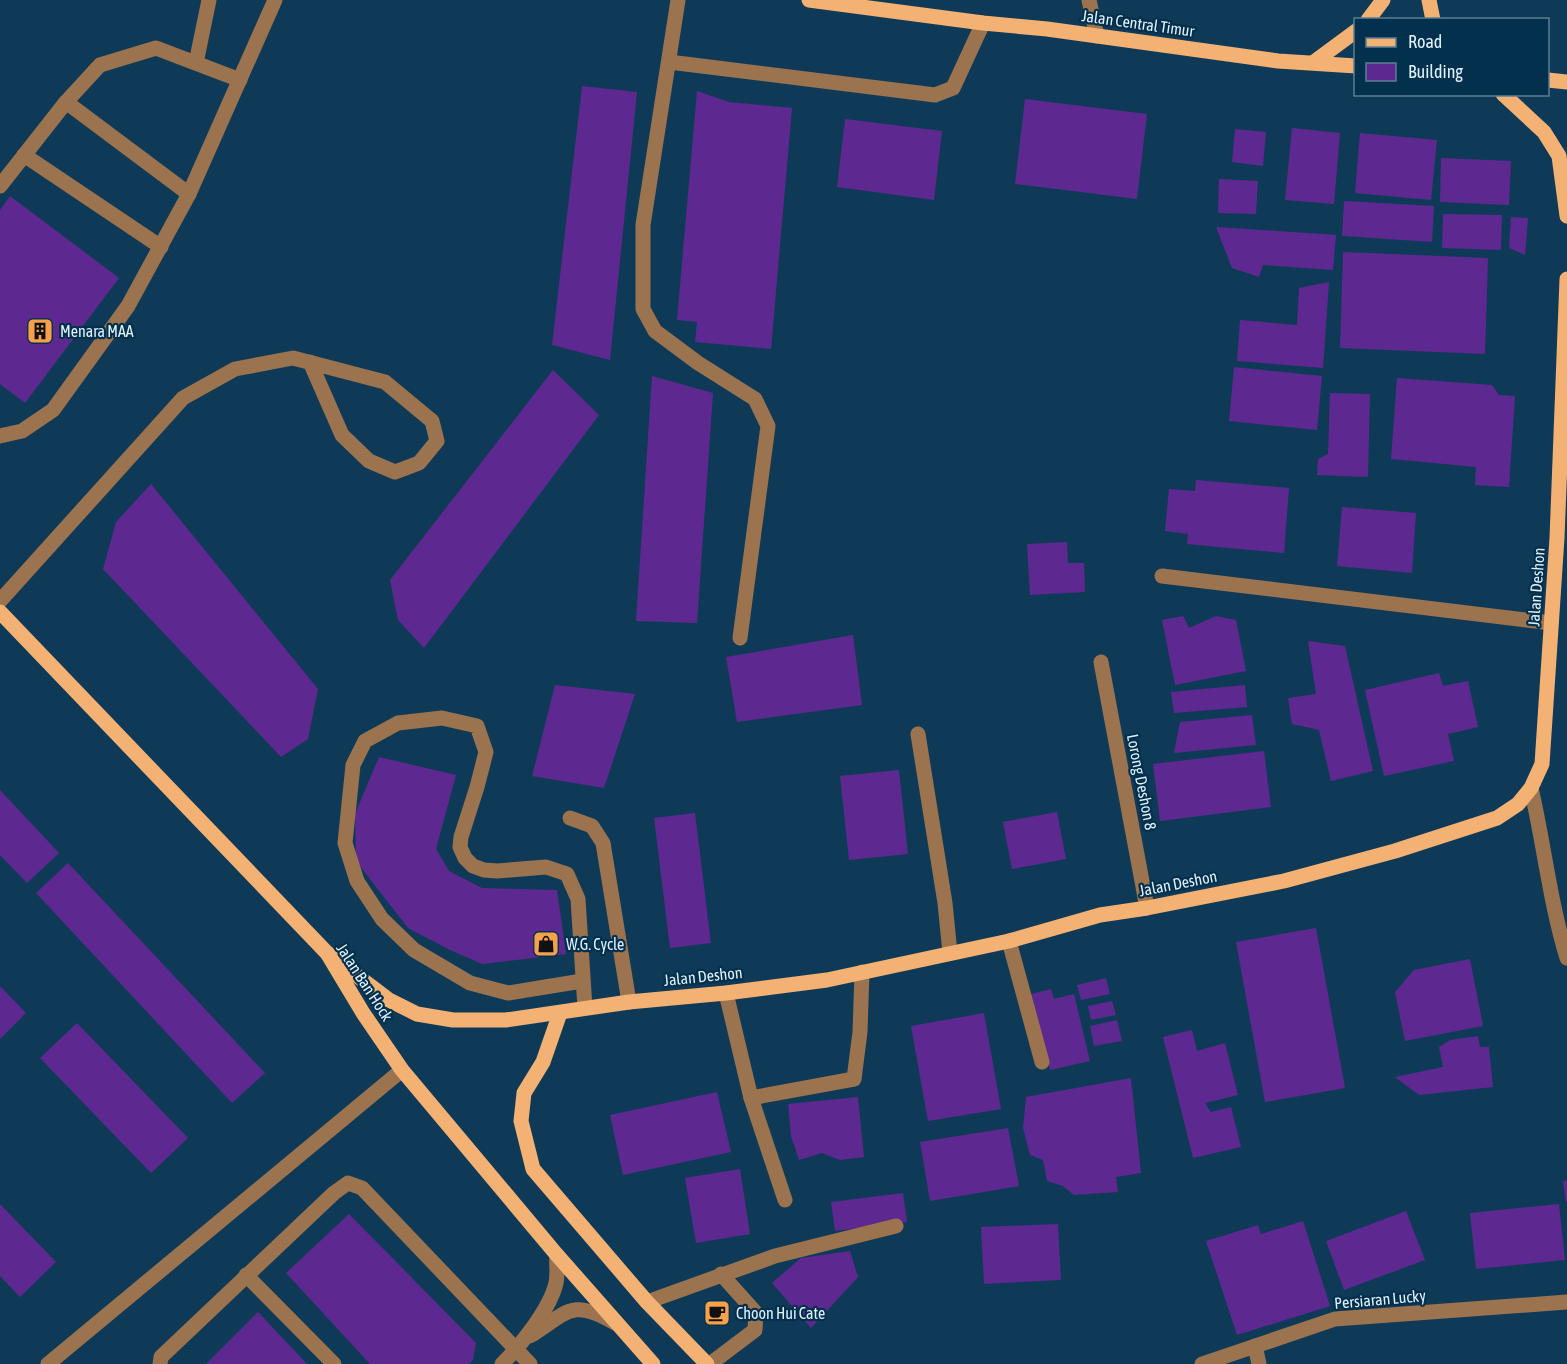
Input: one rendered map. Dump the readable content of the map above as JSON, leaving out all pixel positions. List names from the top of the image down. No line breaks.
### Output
{"streets":{"main road":["Jalan Central Timur","Jalan Deshon","Jalan Ban Hock"],"street":["Lorong Deshon 8","Persiaran Lucky"]},"crossings":[["Jalan Deshon","Lorong Deshon 8"],["Jalan Deshon","Jalan Ban Hock"]],"places":{"building":["Menara MAA"],"shop":["W.G. Cycle"],"cafe":["Choon Hui Cate"]},"legend":["Road","Building"]}
